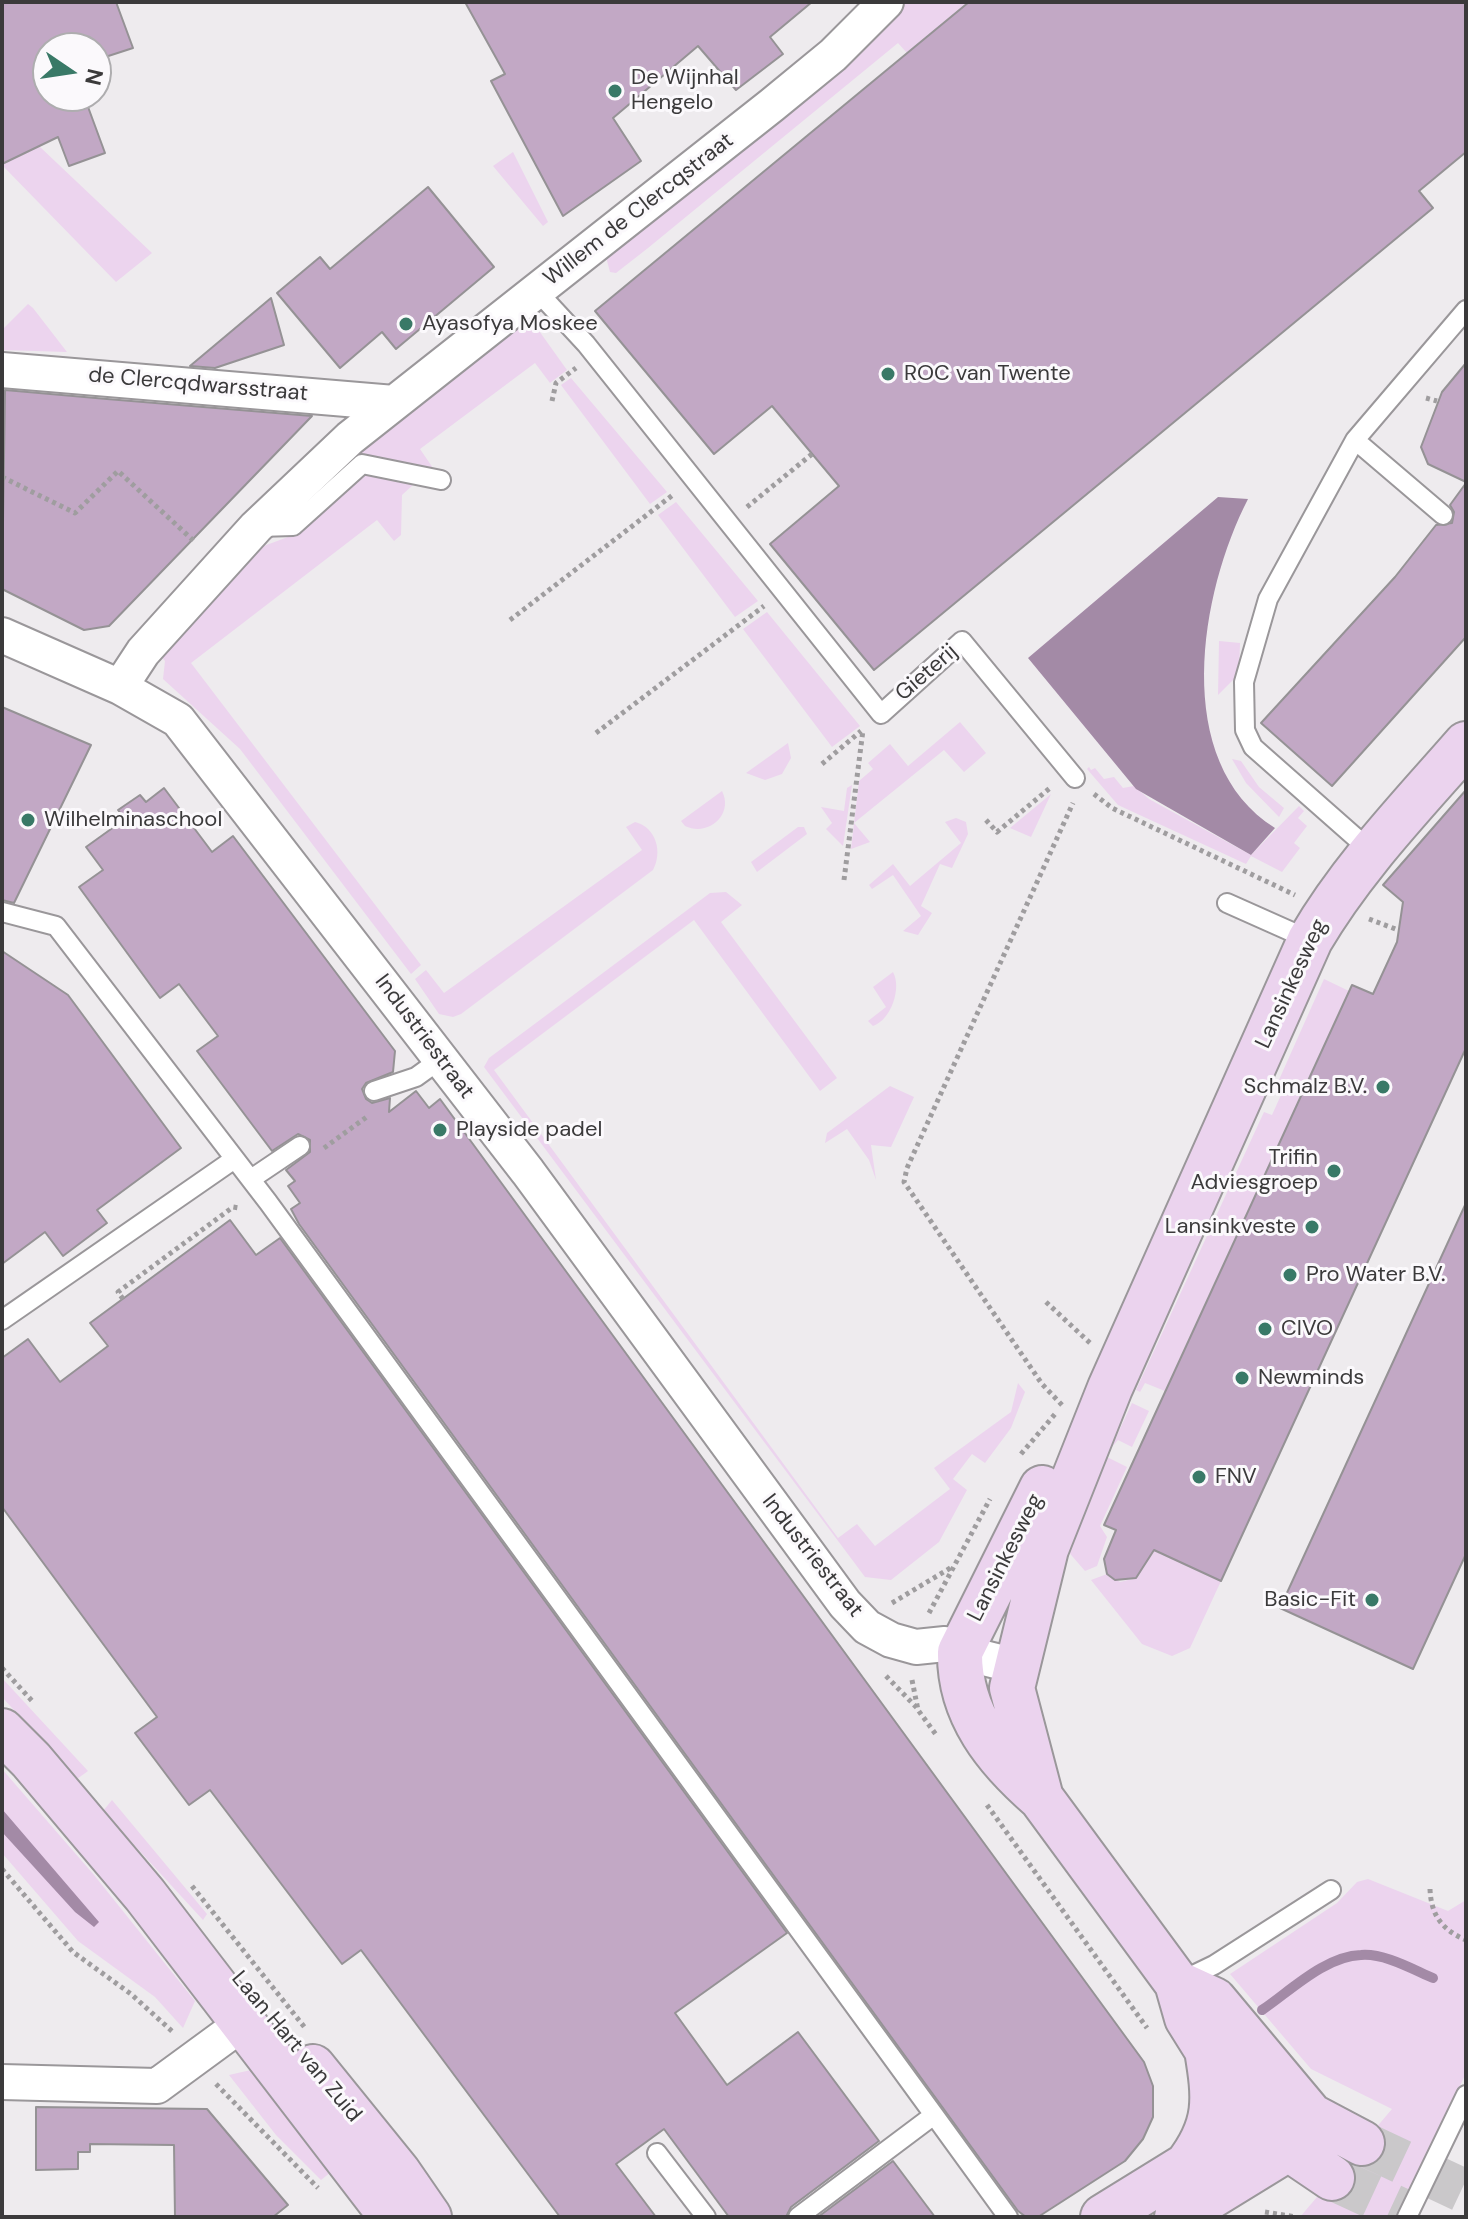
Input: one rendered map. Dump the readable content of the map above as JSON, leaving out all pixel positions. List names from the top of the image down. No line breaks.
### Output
{"streets":{"main road":["Lansinkesweg","Laan Hart van Zuid"],"street":["Willem de Clercqstraat","de Clercqdwarsstraat","Industriestraat"],"lane":["Gieterij"]},"crossings":[["Willem de Clercqstraat","de Clercqdwarsstraat"],["Willem de Clercqstraat","Gieterij"],["Willem de Clercqstraat","Industriestraat"],["Lansinkesweg","Industriestraat"]],"places":["De Wijnhal Hengelo","Ayasofya Moskee","ROC van Twente","Wilhelminaschool","Schmalz B.V.","Playside padel","Trifin Adviesgroep","Lansinkveste","Pro Water B.V.","CIVO","Newminds","FNV","Basic-Fit"],"north":"right"}
